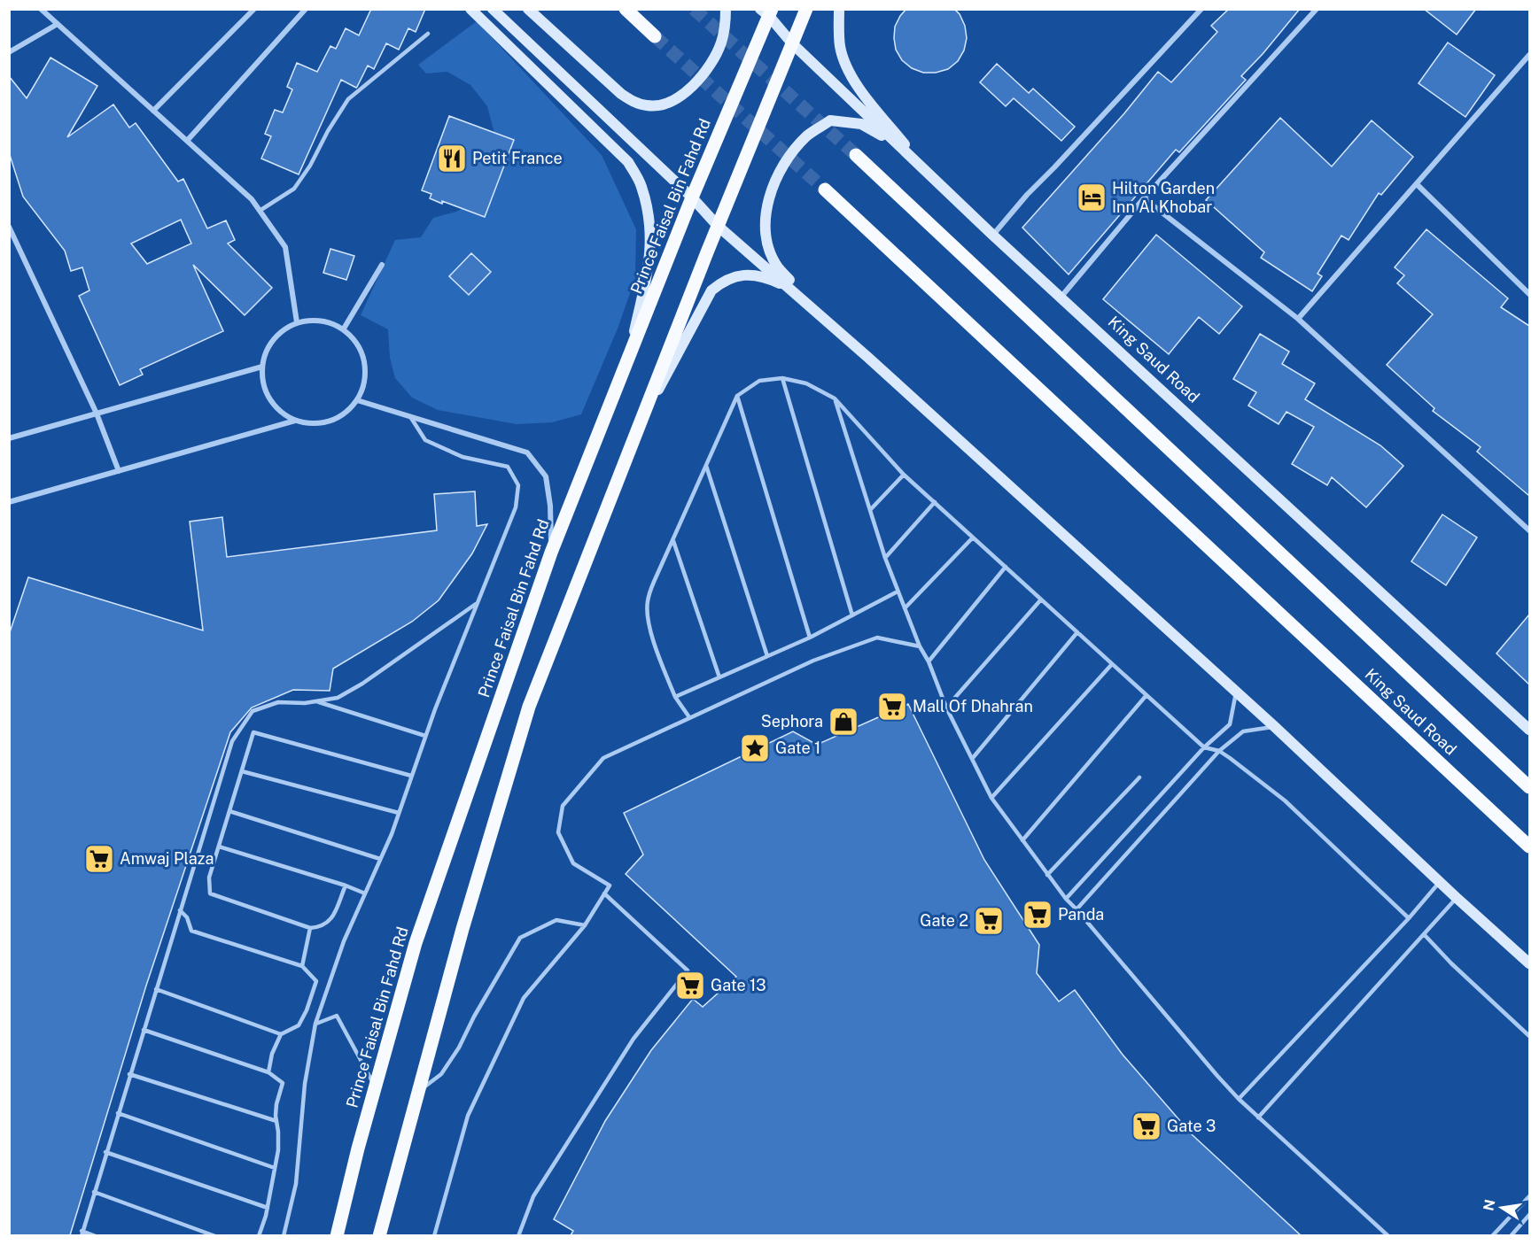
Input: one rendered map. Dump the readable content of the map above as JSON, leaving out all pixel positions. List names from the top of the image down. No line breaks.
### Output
{"streets":{"main road":["Prince Faisal Bin Fahd Rd","King Saud Road"]},"crossings":[["Prince Faisal Bin Fahd Rd","King Saud Road"]],"places":{"restaurant":["Petit France"],"hotel":["Hilton Garden Inn Al Khobar"],"supermarket":["Mall Of Dhahran","Amwaj Plaza","Panda","Gate 2","Gate 13","Gate 3"],"shop":["Sephora"],"place":["Gate 1"]},"north":"left"}
